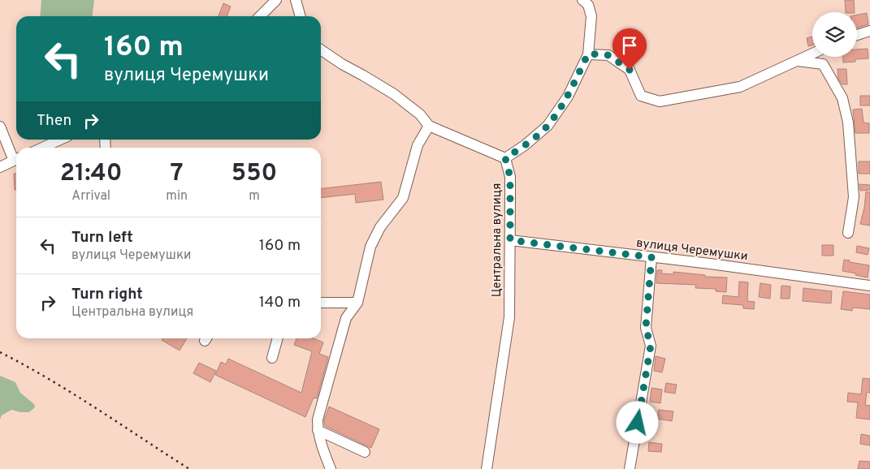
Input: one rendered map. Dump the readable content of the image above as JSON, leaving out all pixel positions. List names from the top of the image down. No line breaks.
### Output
{"streets":{"street":["Центральна вулиця","вулиця Черемушки"]},"crossings":[["Центральна вулиця","вулиця Черемушки"]],"page":{"turn":["160 m","вулиця Черемушки"],"then":"Then","eta":["21:40","Arrival","7","min","550","m"],"list":[{"name":"Turn left","note":"вулиця Черемушки","value":"160 m"},{"name":"Turn right","note":"Центральна вулиця","value":"140 m"}]}}
